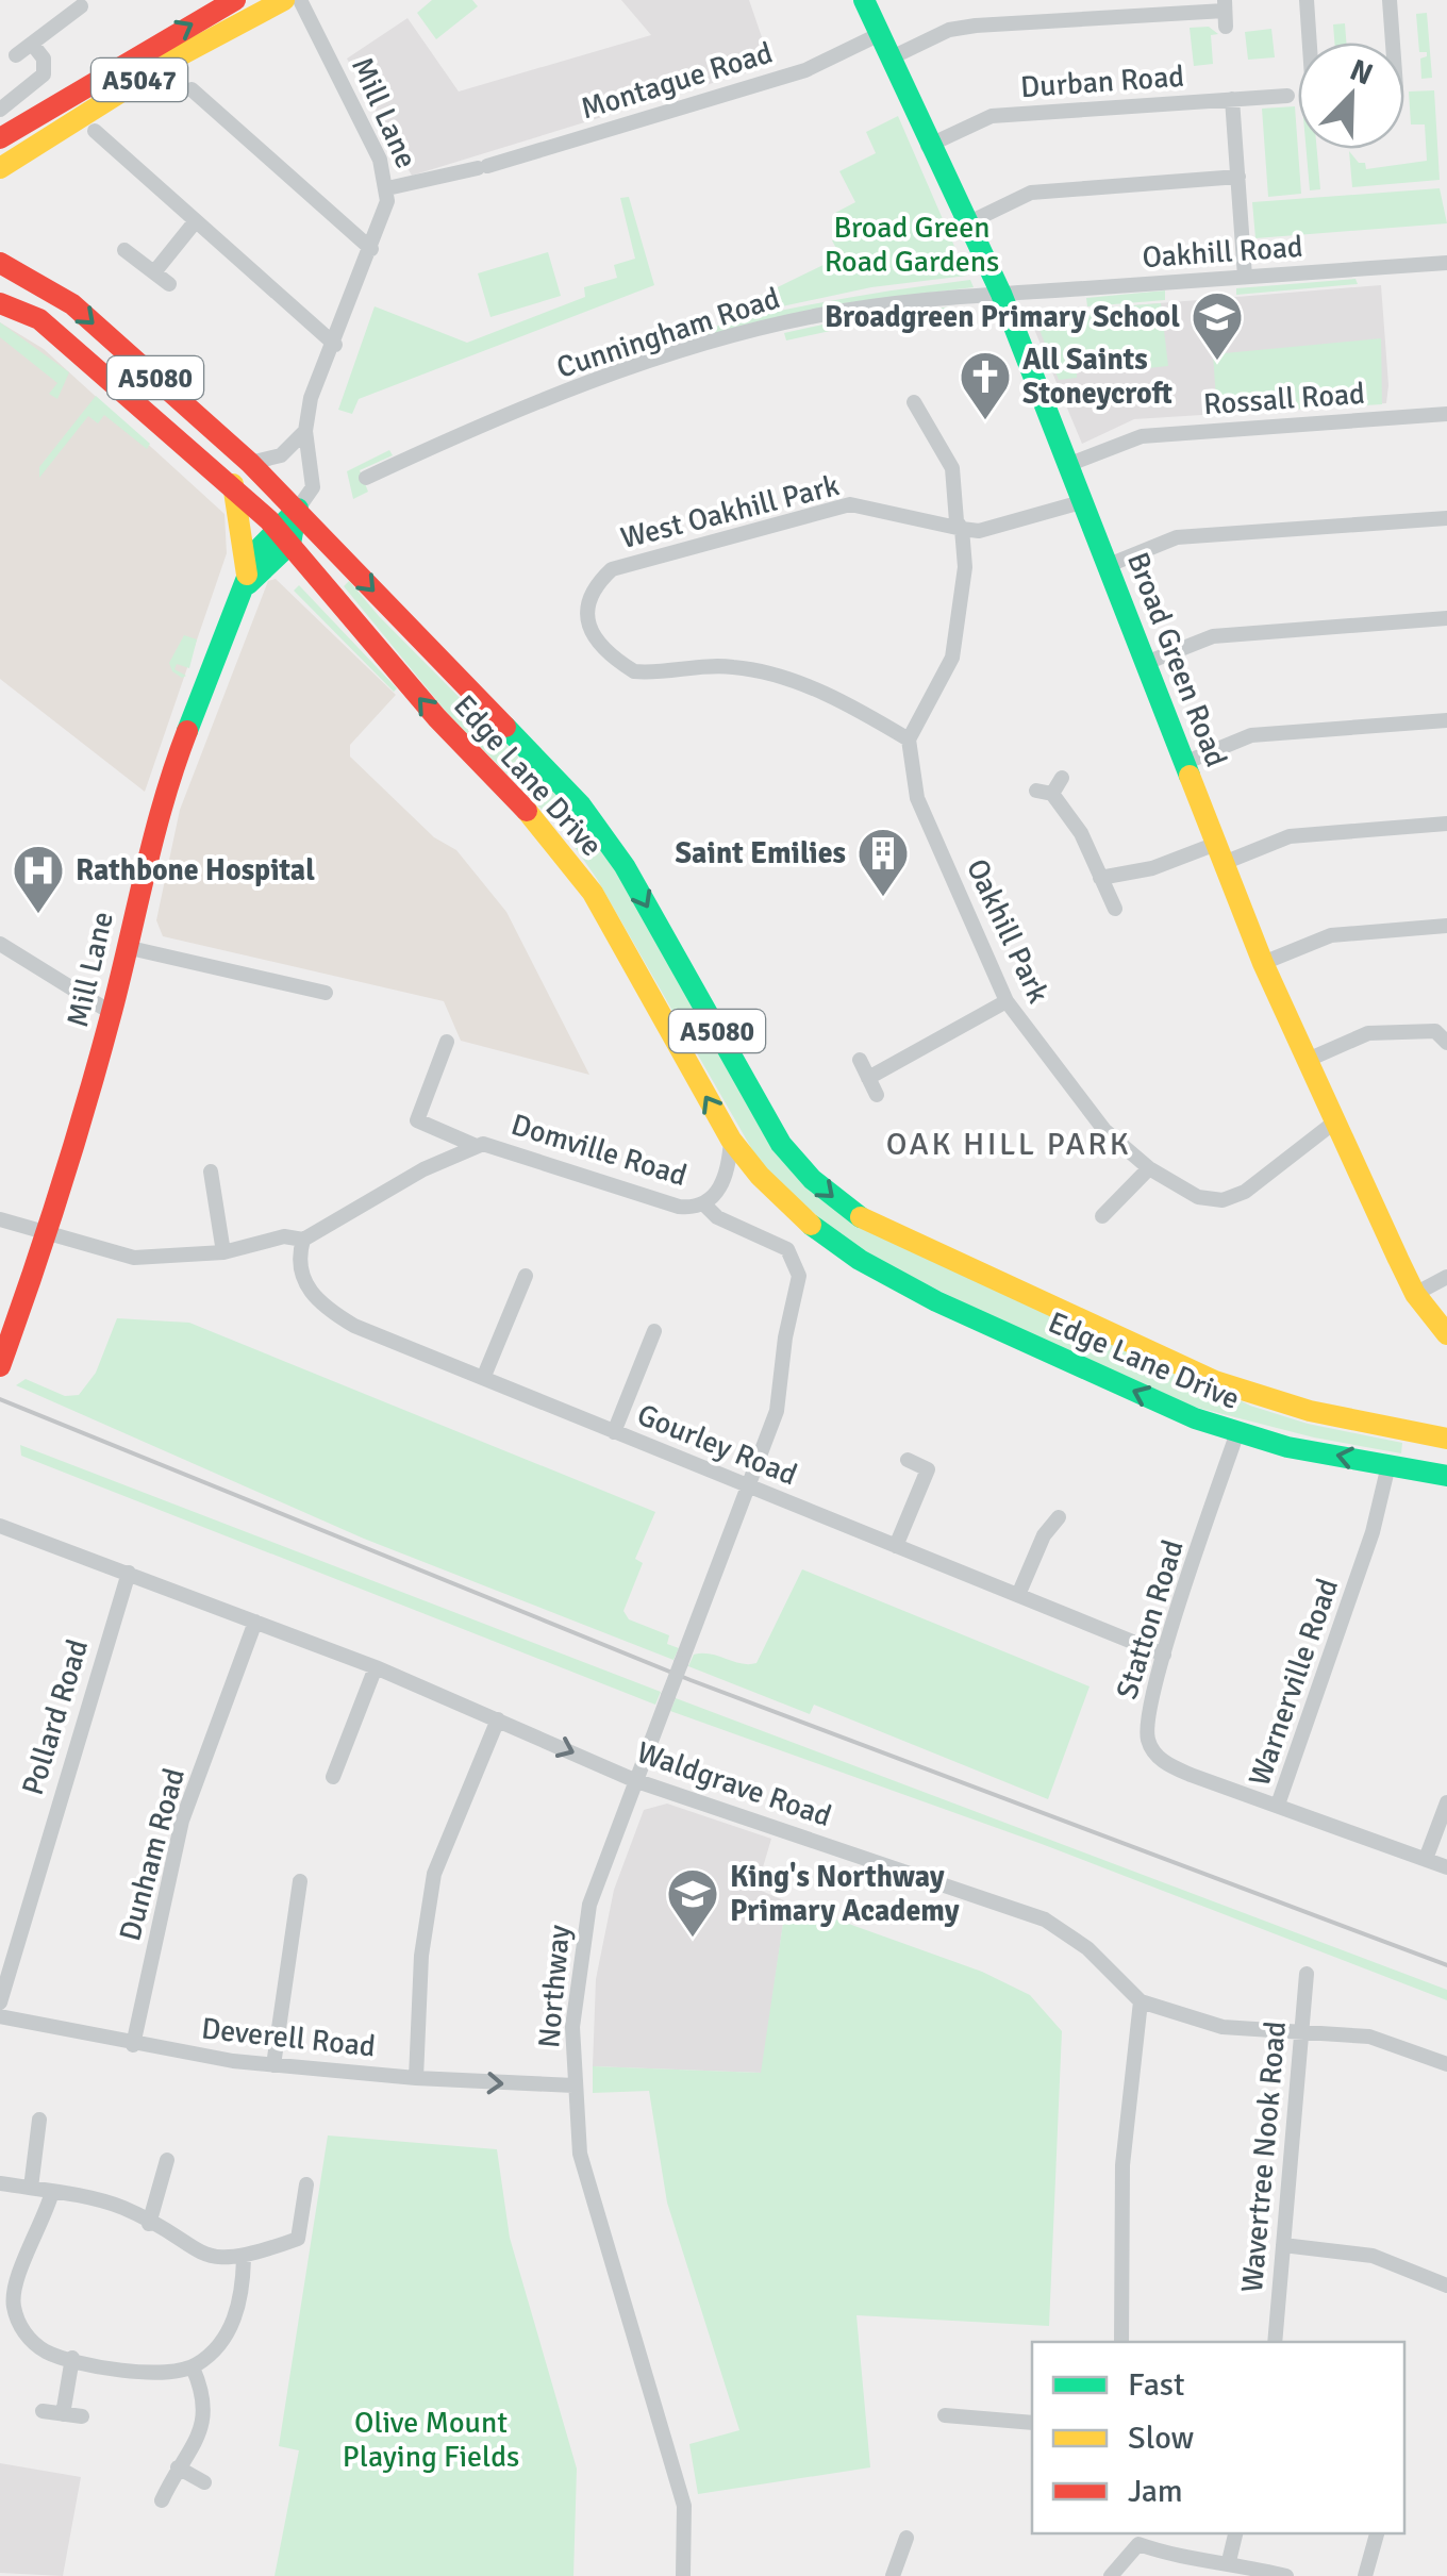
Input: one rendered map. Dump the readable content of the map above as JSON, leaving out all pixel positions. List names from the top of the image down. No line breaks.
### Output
{"streets":{"main road":["A5047","Mill Lane","A5080","Broad Green Road","Edge Lane Drive"],"street":["Montague Road","Durban Road","Oakhill Road","Cunningham Road","Rossall Road","West Oakhill Park","Oakhill Park","Domville Road","Gourley Road","Statton Road","Warnerville Road","Pollard Road","Waldgrave Road","Dunham Road","Northway","Deverell Road","Wavertree Nook Road"]},"crossings":[["Montague Road","Mill Lane"],["Montague Road","Broad Green Road"],["Durban Road","Broad Green Road"],["Mill Lane","Edge Lane Drive"],["Oakhill Road","Cunningham Road"],["Oakhill Road","Broad Green Road"],["Cunningham Road","Broad Green Road"],["Rossall Road","Broad Green Road"],["West Oakhill Park","Oakhill Park"],["Broad Green Road","Oakhill Park"],["Edge Lane Drive","Domville Road"],["Edge Lane Drive","Statton Road"],["Edge Lane Drive","Warnerville Road"],["Domville Road","Gourley Road"],["Domville Road","Northway"],["Gourley Road","Statton Road"],["Gourley Road","Northway"],["Statton Road","Warnerville Road"],["Pollard Road","Waldgrave Road"],["Waldgrave Road","Dunham Road"],["Waldgrave Road","Northway"],["Waldgrave Road","Wavertree Nook Road"],["Dunham Road","Deverell Road"],["Northway","Deverell Road"]],"districts":["OAK HILL PARK"],"parks":["Broad Green Road Gardens","Olive Mount Playing Fields"],"places":{"school or university":["Broadgreen Primary School","King's Northway Primary Academy"],"church":["All Saints Stoneycroft"],"building":["Saint Emilies"],"hospital":["Rathbone Hospital"]},"legend":["Fast","Slow","Jam"],"north":"top right"}
